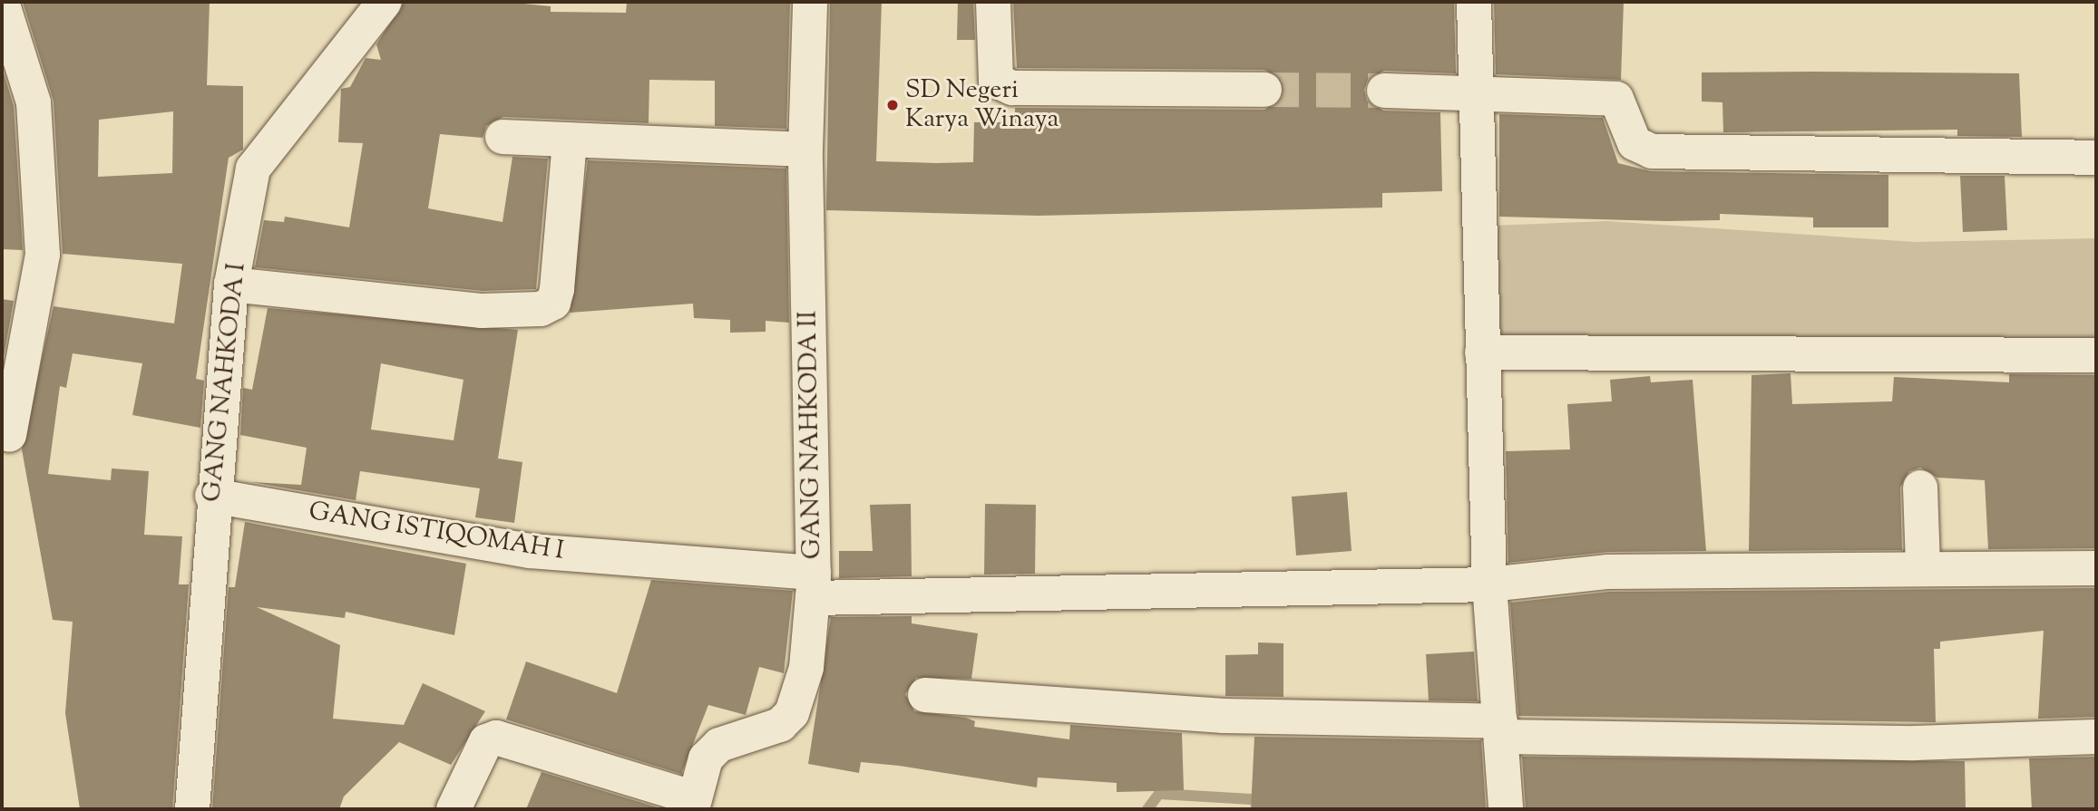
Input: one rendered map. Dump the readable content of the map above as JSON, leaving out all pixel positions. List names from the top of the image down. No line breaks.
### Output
{"streets":{"street":["GANG NAHKODA I","GANG NAHKODA II","GANG ISTIQOMAH I"]},"crossings":[["GANG NAHKODA I","GANG ISTIQOMAH I"],["GANG NAHKODA II","GANG ISTIQOMAH I"]],"places":["SD Negeri Karya Winaya"]}
